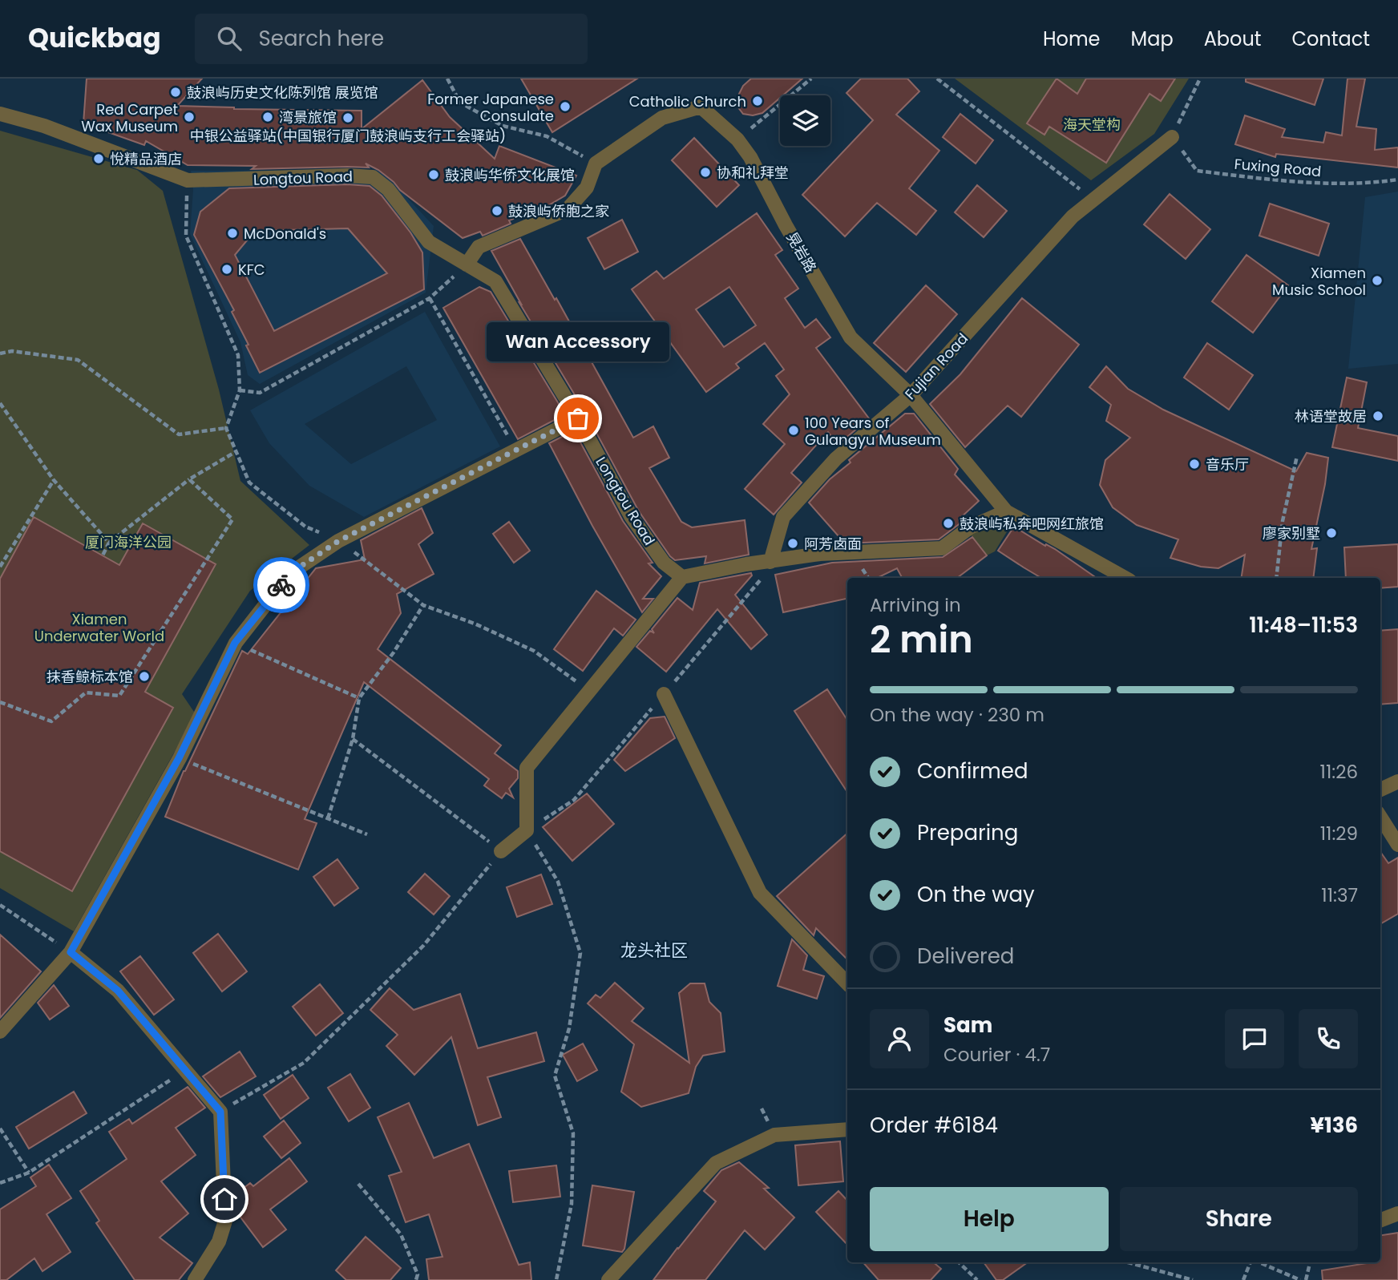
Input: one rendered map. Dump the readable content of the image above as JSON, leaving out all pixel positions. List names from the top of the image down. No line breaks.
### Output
{"streets":{"street":["Longtou Road","晃岩路","Fujian Road"],"path":["Fuxing Road"]},"crossings":[["Fuxing Road","Fujian Road"],["晃岩路","Fujian Road"]],"districts":["龙头社区"],"parks":["海天堂构","厦门海洋公园","Xiamen Underwater World"],"places":["鼓浪屿历史文化陈列馆 展览馆","Catholic Church","Former Japanese Consulate","Red Carpet Wax Museum","湾景旅馆","中银公益驿站(中国银行厦门鼓浪屿支行工会驿站)","悅精品酒店","协和礼拜堂","鼓浪屿华侨文化展馆","鼓浪屿侨胞之家","McDonald's","KFC","Xiamen Music School","林语堂故居","Wan Accessory","100 Years of Gulangyu Museum","音乐厅","鼓浪屿私奔吧网红旅馆","廖家别墅","阿芳卤面","抹香鲸标本馆"],"page":{"header":"Quickbag","search":"Search here","nav":["Home","Map","About","Contact"],"bubble":"Wan Accessory","heading":["2 min","Arriving in","11:48–11:53"],"panel":["Sam","Courier · 4.7","Order #6184","¥136"],"bar":"On the way · 230 m","list":[["Confirmed","11:26"],["Preparing","11:29"],["On the way","11:37"],"Delivered"],"buttons":["Help","Share"]}}
